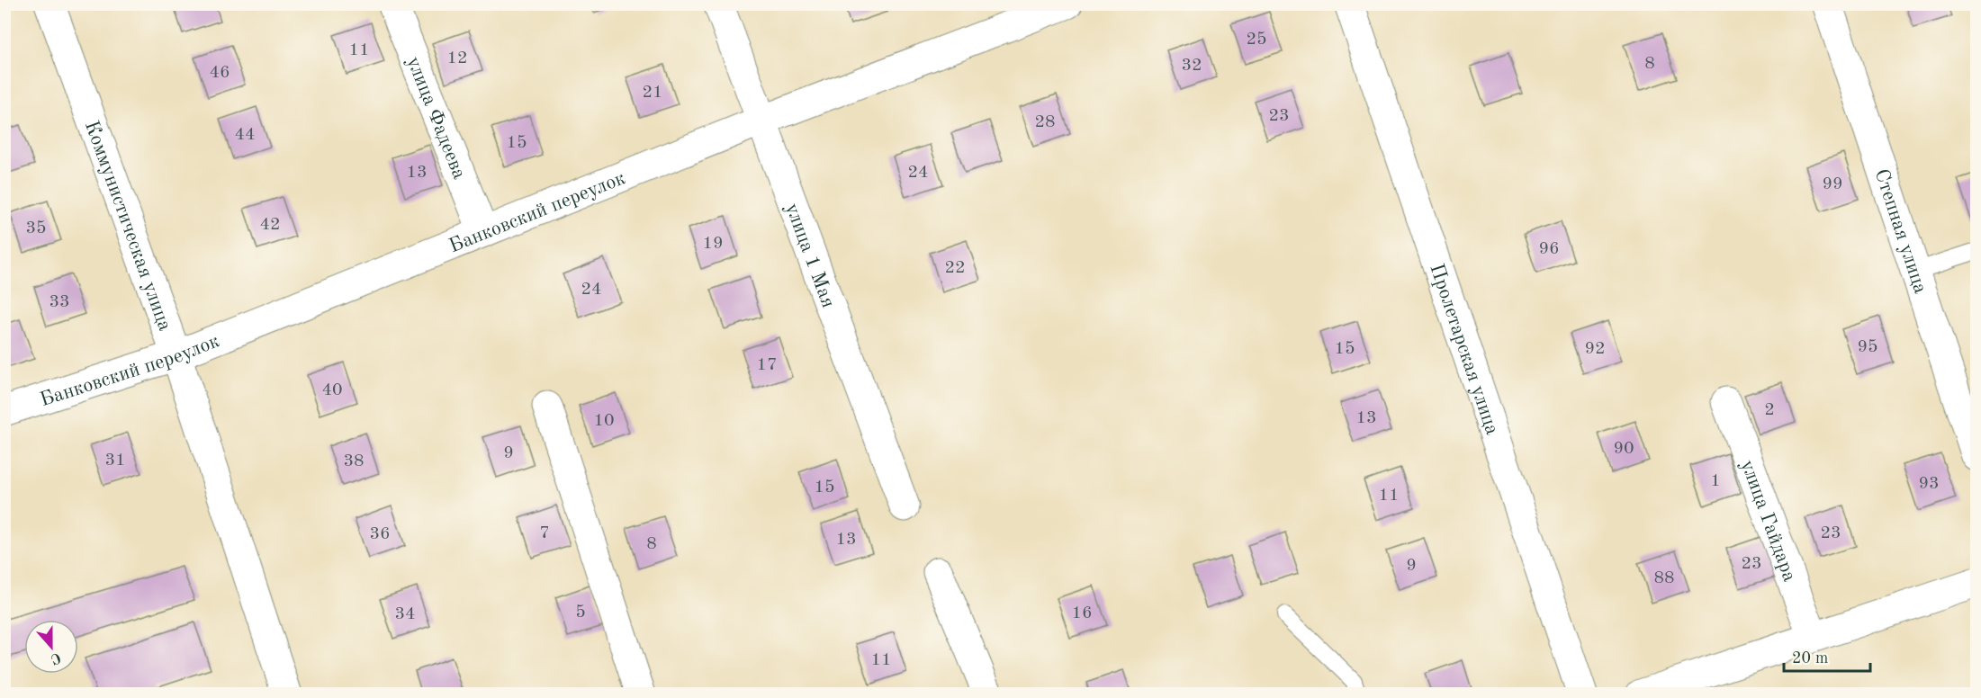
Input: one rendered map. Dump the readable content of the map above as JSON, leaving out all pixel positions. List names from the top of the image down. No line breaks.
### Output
{"streets":{"street":["улица Фадеева","Банковский переулок","Коммунистическая улица","Степная улица","улица 1 Мая","Пролетарская улица","улица Гайдара"]},"crossings":[["улица Фадеева","Банковский переулок"],["Банковский переулок","Коммунистическая улица"],["Банковский переулок","улица 1 Мая"]],"house_numbers":["25","11","12","8","32","46","21","23","28","44","15","13","24","99","42","35","19","96","22","24","33","95","15","92","17","40","2","13","10","90","9","31","38","1","93","15","11","7","23","36","13","8","23","9","88","5","16","34","11"],"scale_bar":"20 m","north":"bottom"}
